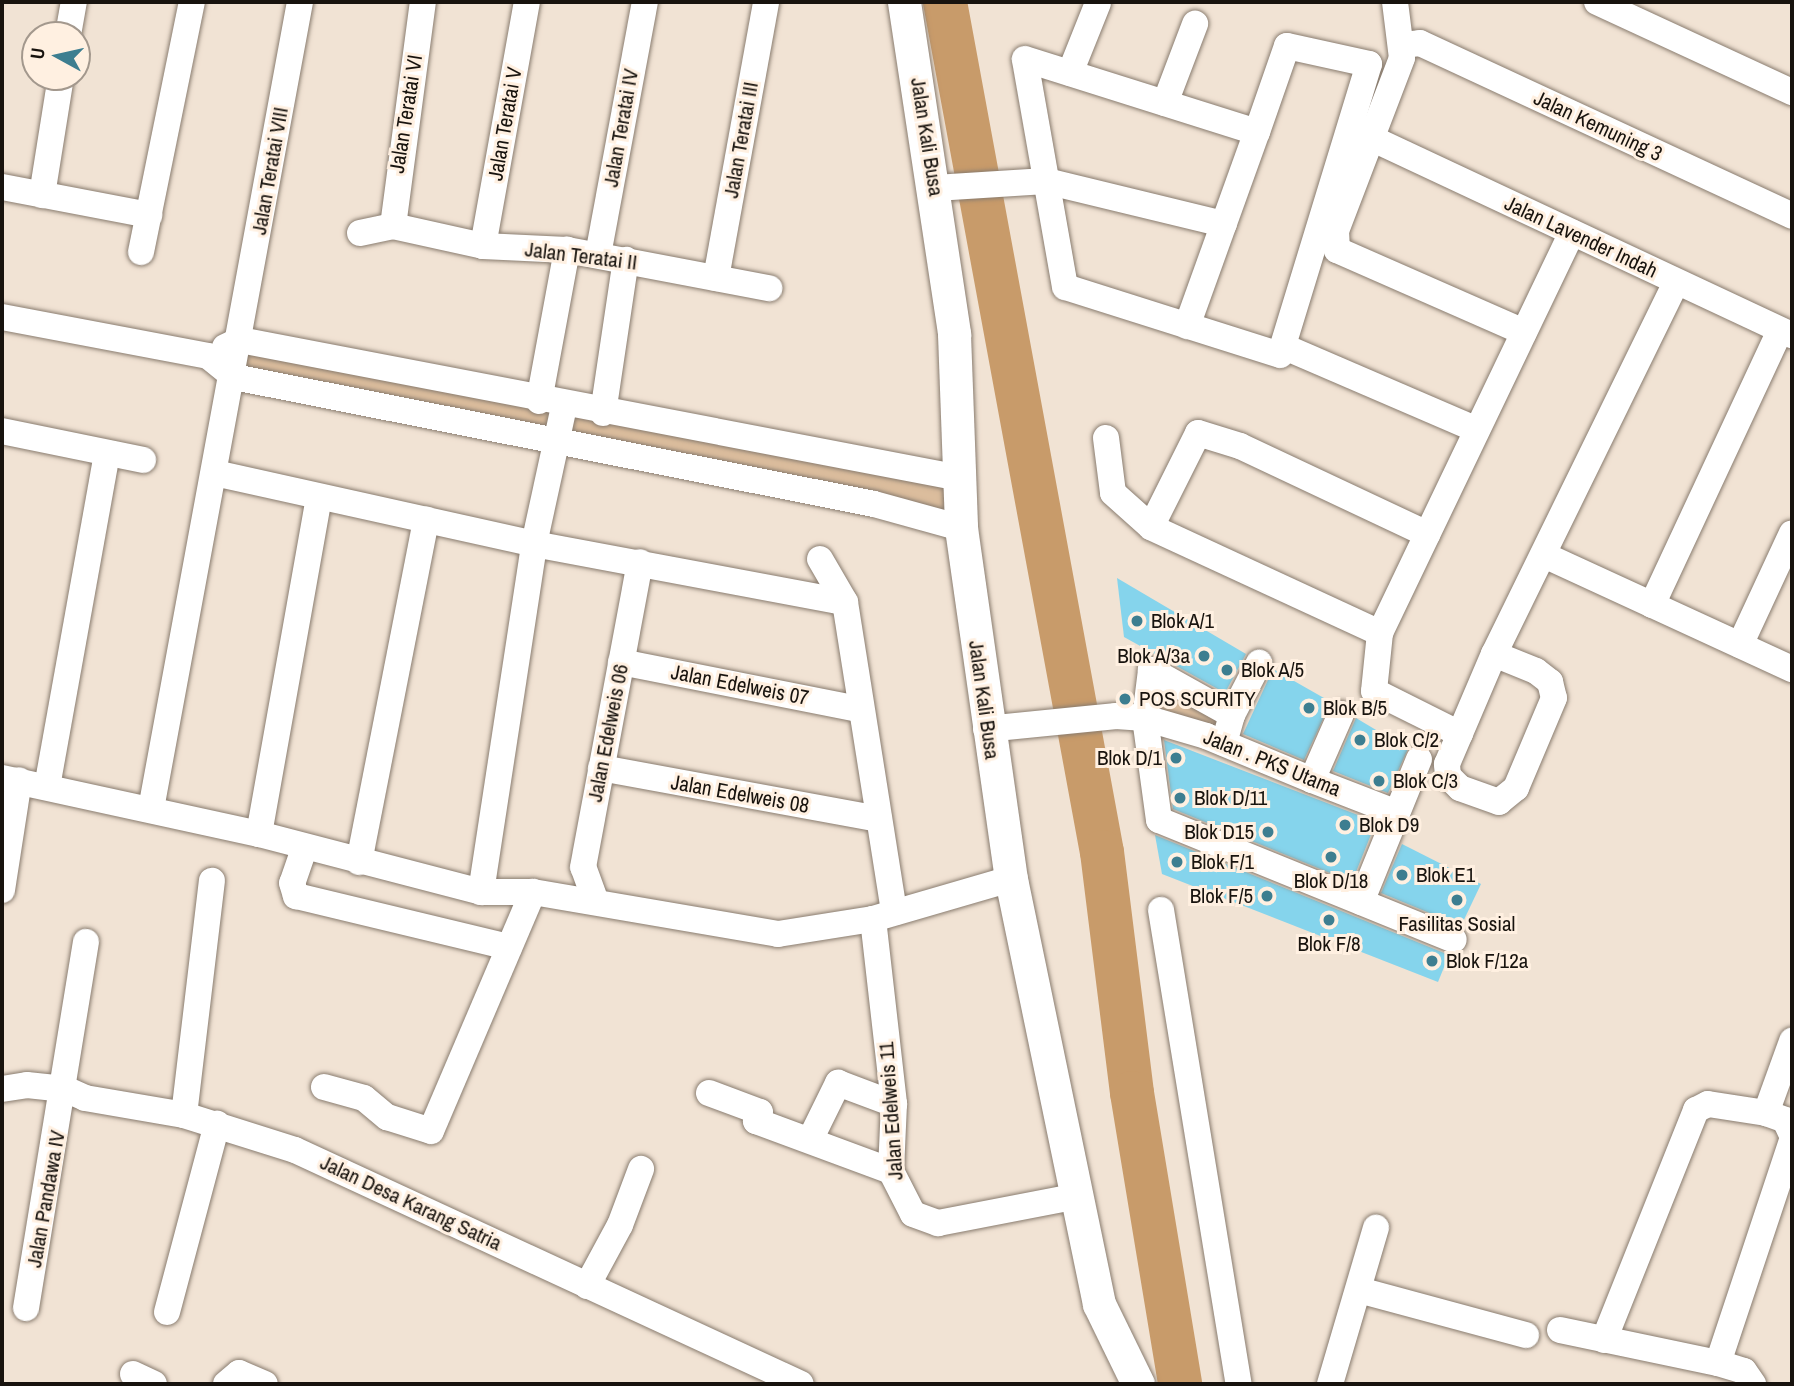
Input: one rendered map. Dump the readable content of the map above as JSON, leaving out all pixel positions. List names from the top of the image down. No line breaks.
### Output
{"streets":{"street":["Jalan Teratai VI","Jalan Teratai V","Jalan Kemuning 3","Jalan Teratai IV","Jalan Kali Busa","Jalan Teratai III","Jalan Teratai VIII","Jalan Lavender Indah","Jalan Teratai II","Jalan Edelweis 07","Jalan Edelweis 06","Jalan . PKS Utama","Jalan Edelweis 08","Jalan Edelweis 11","Jalan Pandawa IV","Jalan Desa Karang Satria"]},"crossings":[["Jalan Teratai VI","Jalan Teratai II"],["Jalan Teratai V","Jalan Teratai II"],["Jalan Teratai IV","Jalan Teratai II"],["Jalan Kali Busa","Jalan . PKS Utama"],["Jalan Kali Busa","Jalan Edelweis 11"],["Jalan Teratai III","Jalan Teratai II"],["Jalan Edelweis 07","Jalan Edelweis 06"],["Jalan Edelweis 07","Jalan Edelweis 11"],["Jalan Edelweis 06","Jalan Edelweis 08"],["Jalan Edelweis 08","Jalan Edelweis 11"],["Jalan Pandawa IV","Jalan Desa Karang Satria"]],"places":["Blok A/1","Blok A/3a","Blok A/5","POS SCURITY","Blok B/5","Blok C/2","Blok D/1","Blok C/3","Blok D/11","Blok D9","Blok D15","Blok D/18","Blok F/1","Blok E1","Blok F/5","Fasilitas Sosial","Blok F/8","Blok F/12a"],"north":"left"}
